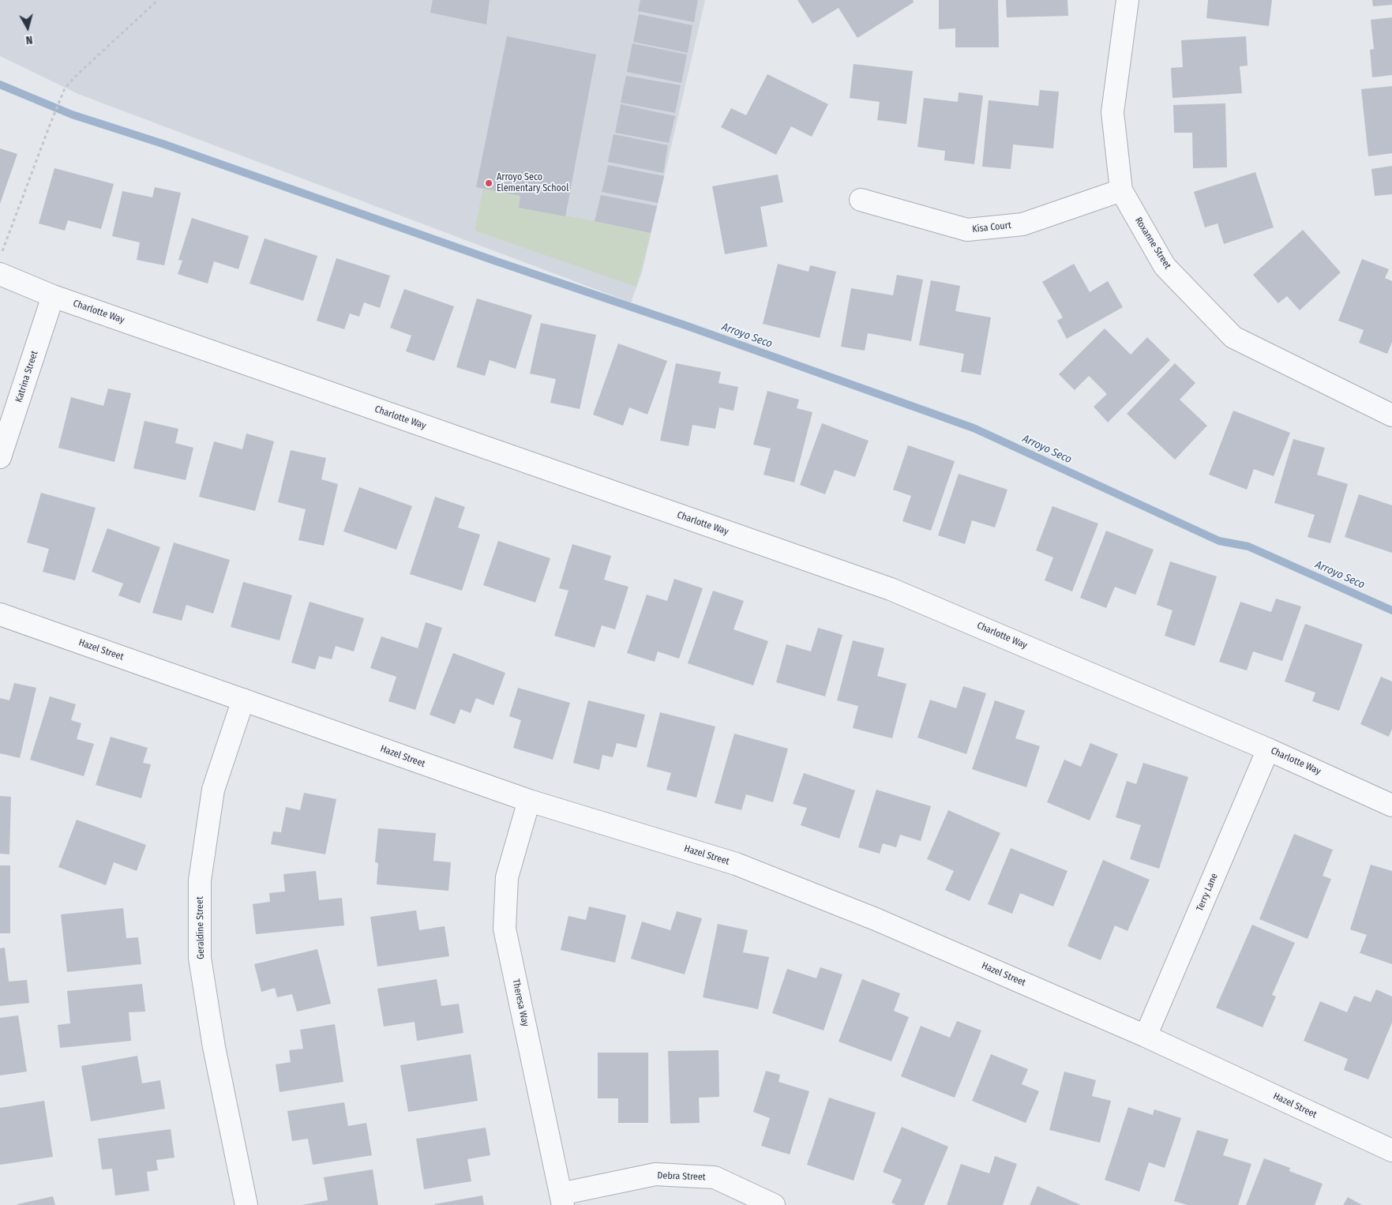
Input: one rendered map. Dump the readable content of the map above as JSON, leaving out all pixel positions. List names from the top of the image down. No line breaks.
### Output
{"streets":{"street":["Kisa Court","Roxanne Street","Charlotte Way","Katrina Street","Hazel Street","Terry Lane","Geraldine Street","Theresa Way","Debra Street"]},"crossings":[["Kisa Court","Roxanne Street"],["Charlotte Way","Katrina Street"],["Charlotte Way","Terry Lane"],["Hazel Street","Terry Lane"],["Hazel Street","Geraldine Street"],["Hazel Street","Theresa Way"],["Theresa Way","Debra Street"]],"water":["Arroyo Seco"],"places":["Arroyo Seco Elementary School"],"north":"bottom"}
